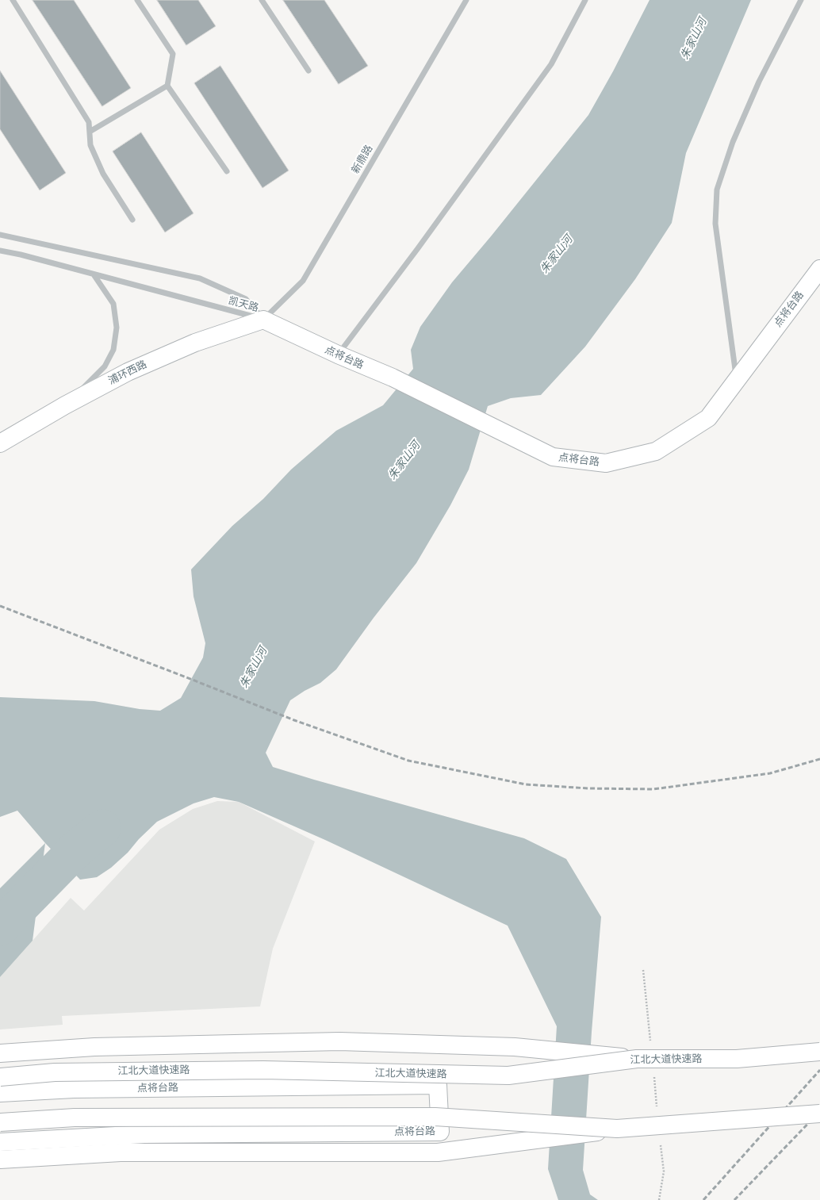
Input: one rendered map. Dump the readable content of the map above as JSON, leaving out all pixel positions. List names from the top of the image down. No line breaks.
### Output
{"streets":{"main road":["点将台路","浦环西路","江北大道快速路"],"street":["新鼎路","凯天路"]},"crossings":[["新鼎路","凯天路"],["新鼎路","点将台路"],["新鼎路","浦环西路"],["凯天路","点将台路"],["凯天路","浦环西路"],["点将台路","浦环西路"]],"water":["朱家山河"]}
